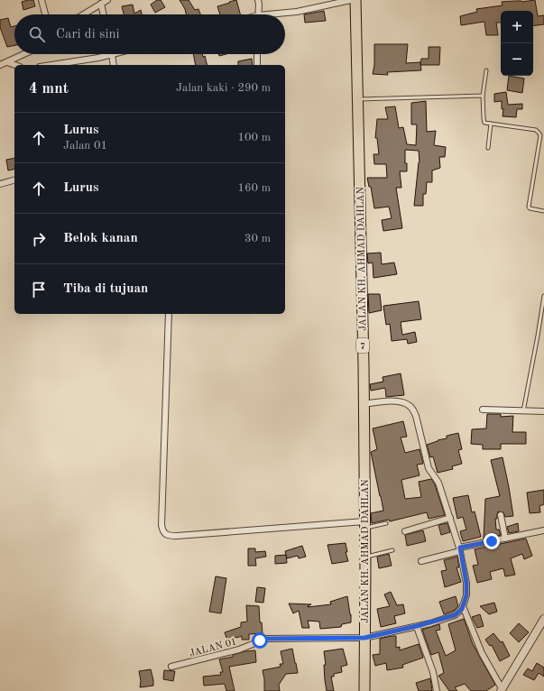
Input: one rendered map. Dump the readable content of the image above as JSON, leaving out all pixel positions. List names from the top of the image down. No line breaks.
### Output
{"streets":{"highway":["JALAN KH. AHMAD DAHLAN","7"],"street":["JALAN 01"]},"crossings":[["JALAN KH. AHMAD DAHLAN","JALAN 01"]],"page":{"map_buttons":["+","−"],"search":"Cari di sini","heading":["4 mnt","Jalan kaki · 290 m"],"list":[["Lurus","Jalan 01","100 m"],["Lurus","160 m"],["Belok kanan","30 m"],"Tiba di tujuan"]}}
